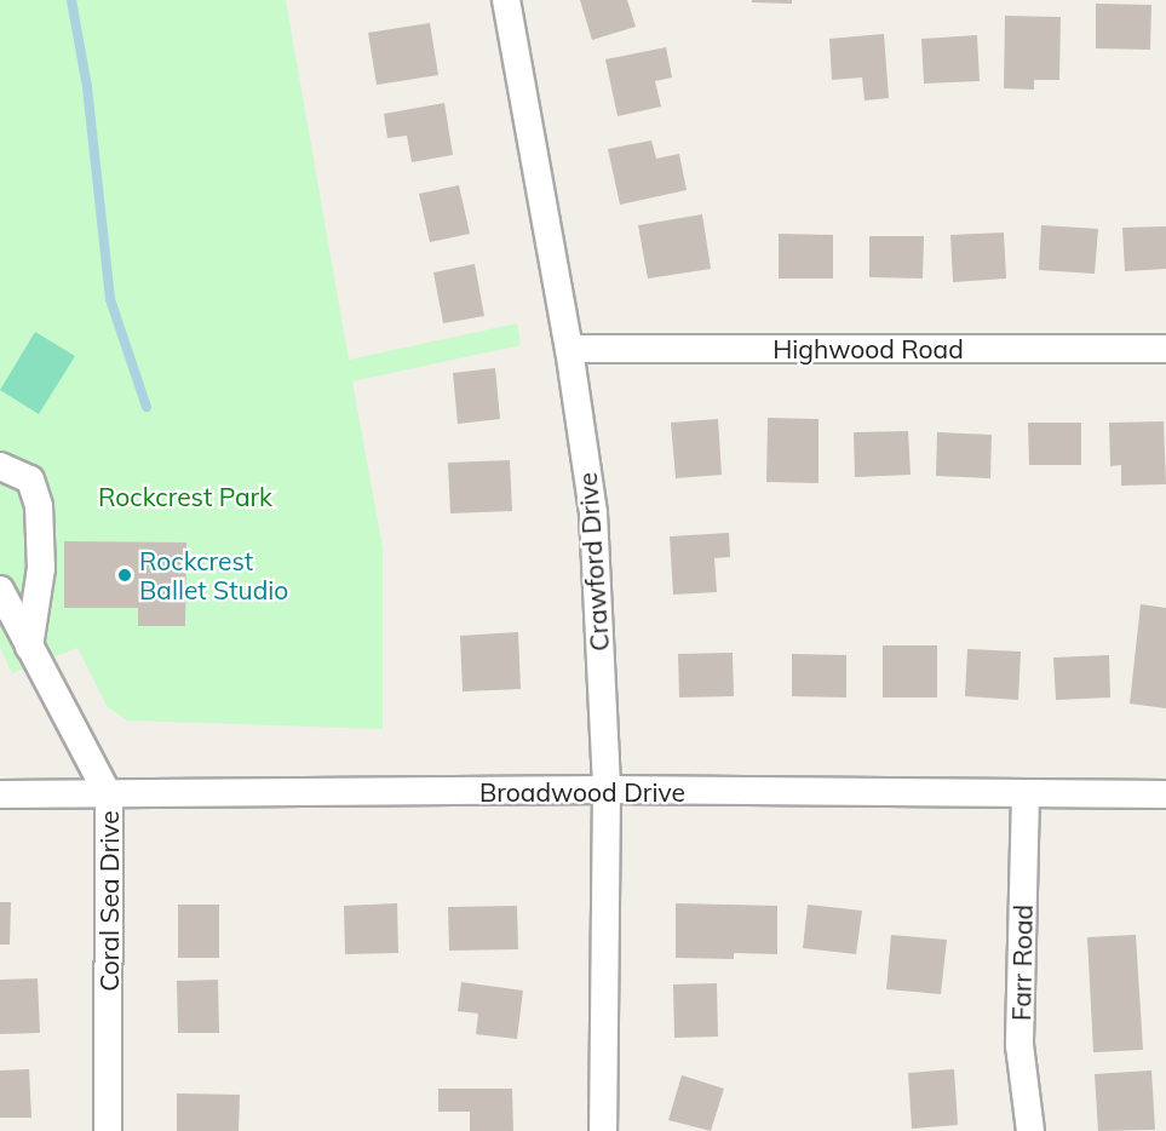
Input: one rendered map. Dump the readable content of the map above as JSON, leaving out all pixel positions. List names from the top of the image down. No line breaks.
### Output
{"streets":{"street":["Highwood Road","Crawford Drive","Broadwood Drive","Coral Sea Drive","Farr Road"]},"crossings":[["Highwood Road","Crawford Drive"],["Crawford Drive","Broadwood Drive"],["Broadwood Drive","Coral Sea Drive"],["Broadwood Drive","Farr Road"]],"parks":["Rockcrest Park"],"places":["Rockcrest Ballet Studio"]}
